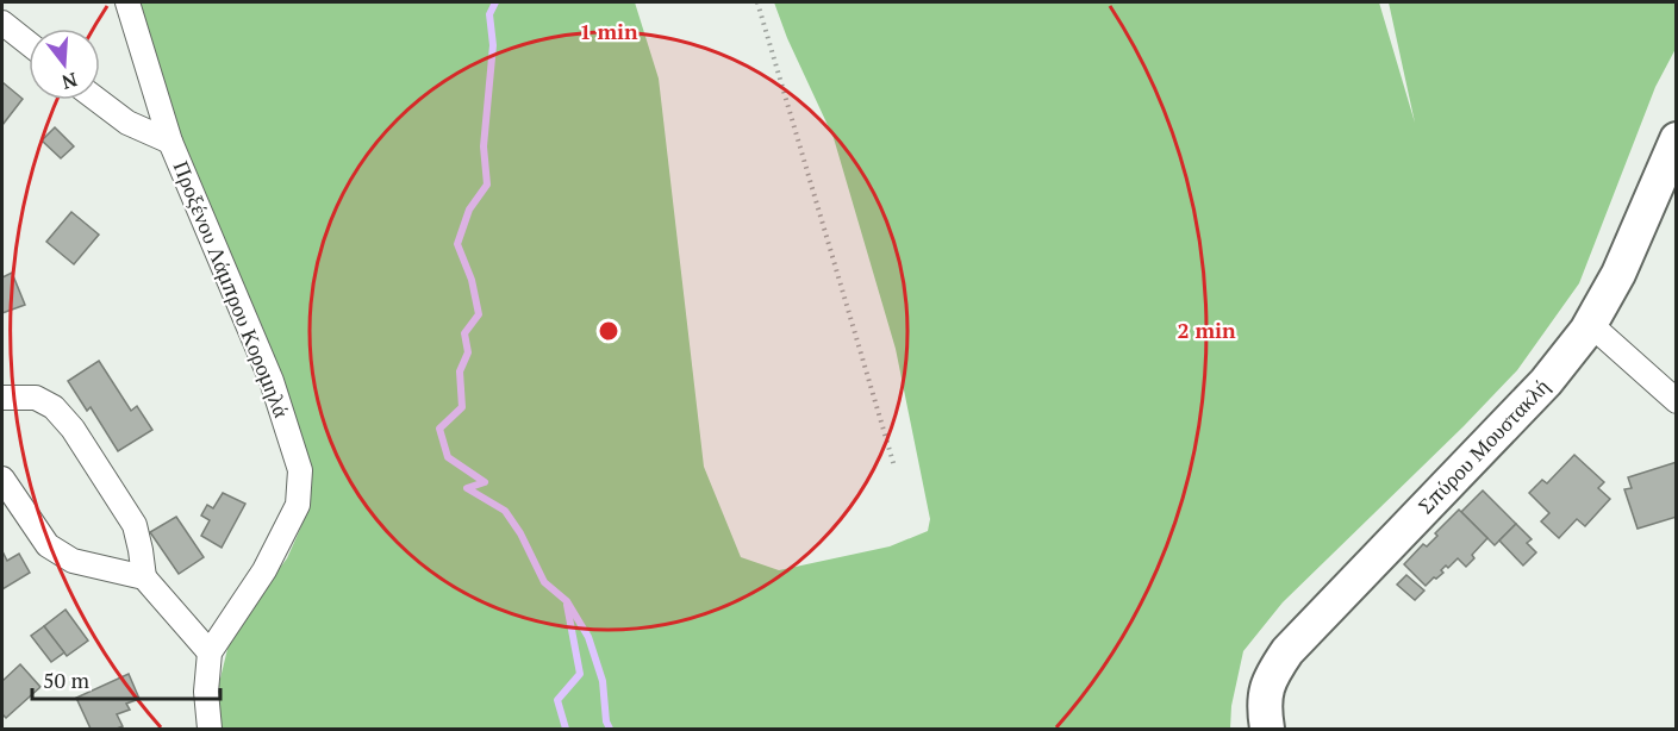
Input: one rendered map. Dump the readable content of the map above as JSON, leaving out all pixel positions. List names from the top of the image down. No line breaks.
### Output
{"streets":{"street":["Προξένου Λάμπρου Κορομηλά","Σπύρου Μουστακλή"]},"scale_bar":"50 m","north":"bottom","rings":["1 min","2 min"]}
